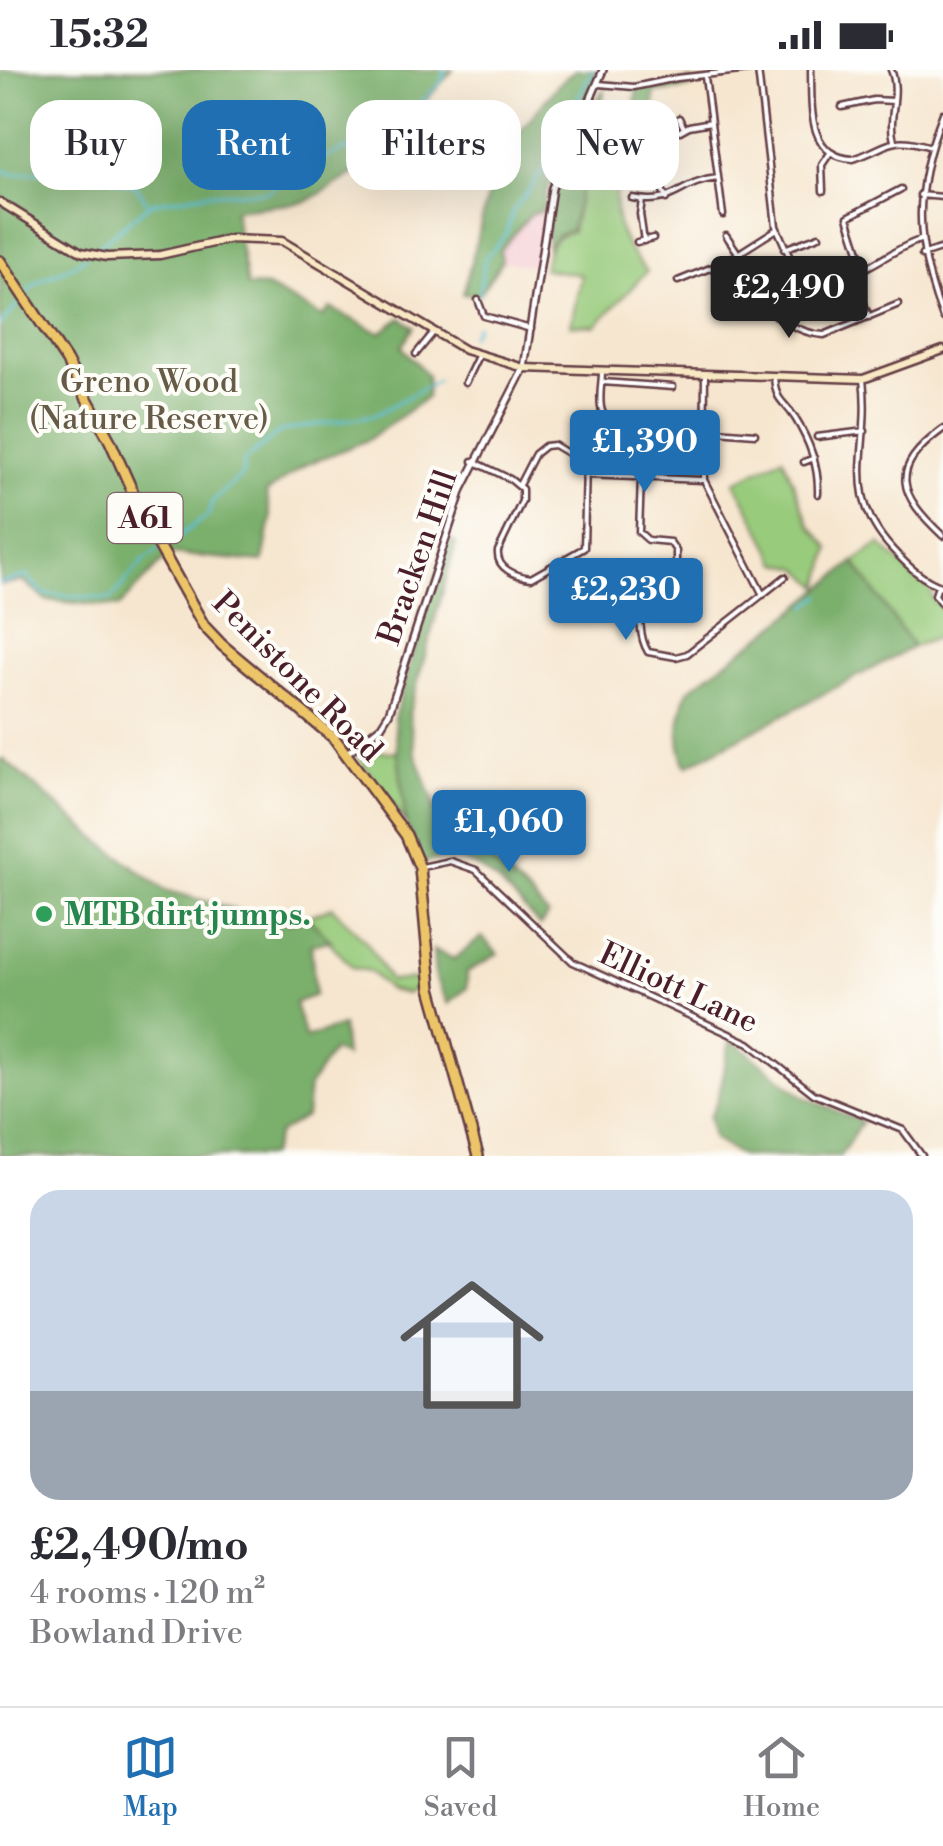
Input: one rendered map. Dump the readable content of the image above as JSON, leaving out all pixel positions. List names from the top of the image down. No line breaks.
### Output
{"streets":{"highway":["A61","Penistone Road"],"street":["Bracken Hill","Elliott Lane"]},"crossings":[["Bracken Hill","Penistone Road"],["Penistone Road","Elliott Lane"]],"parks":["Greno Wood (Nature Reserve)"],"places":["MTB dirt jumps."],"page":{"status":"15:32","chip":["Buy","Rent","Filters","New"],"price":["£2,490","£1,390","£2,230","£1,060"],"list":[{"name":"£2,490/mo","note":"4 rooms · 120 m² · Bowland Drive"}],"tabs":["Map","Saved","Home"]}}
